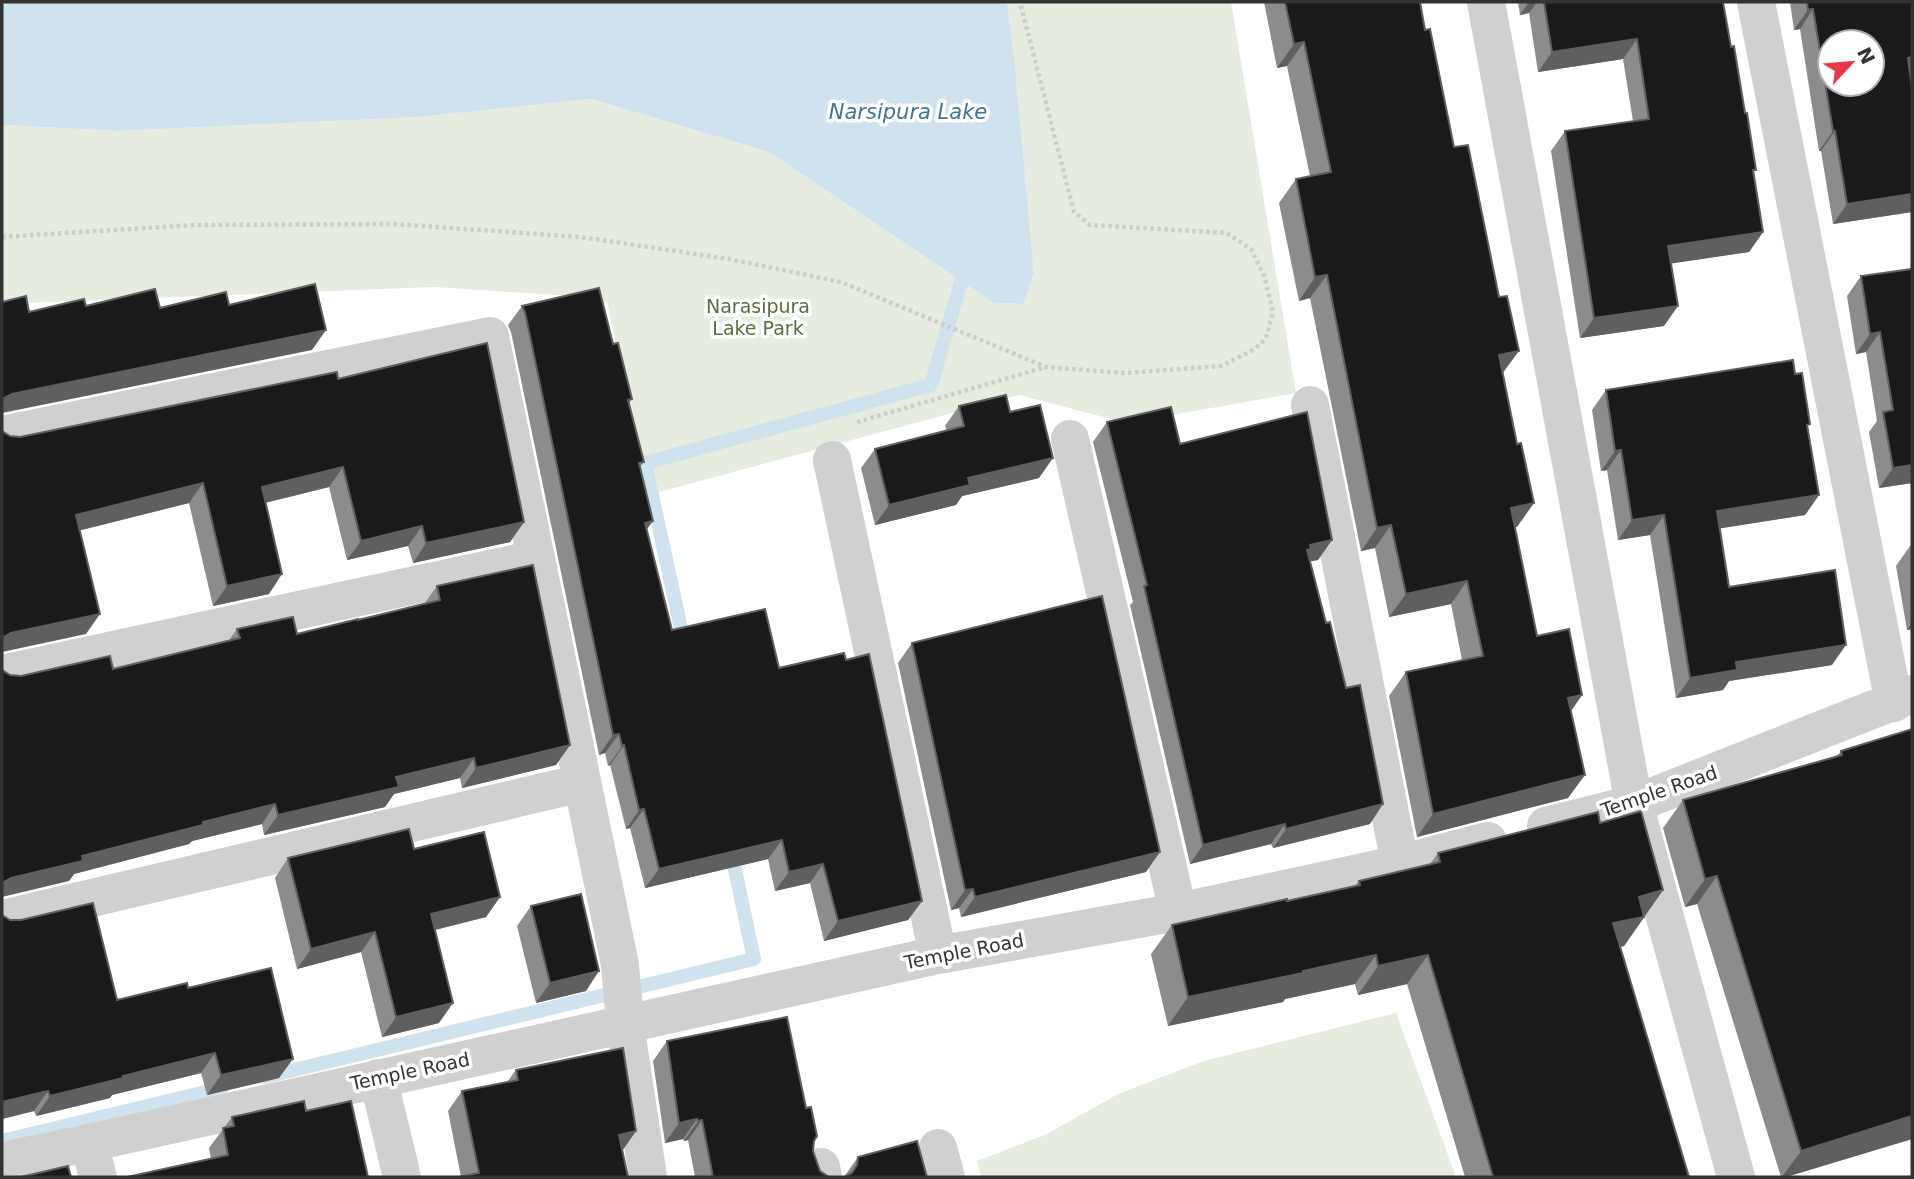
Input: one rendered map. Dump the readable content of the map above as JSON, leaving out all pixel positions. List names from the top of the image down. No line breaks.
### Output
{"streets":{"street":["Temple Road"]},"water":["Narsipura Lake"],"parks":["Narasipura Lake Park"],"north":"top right"}
